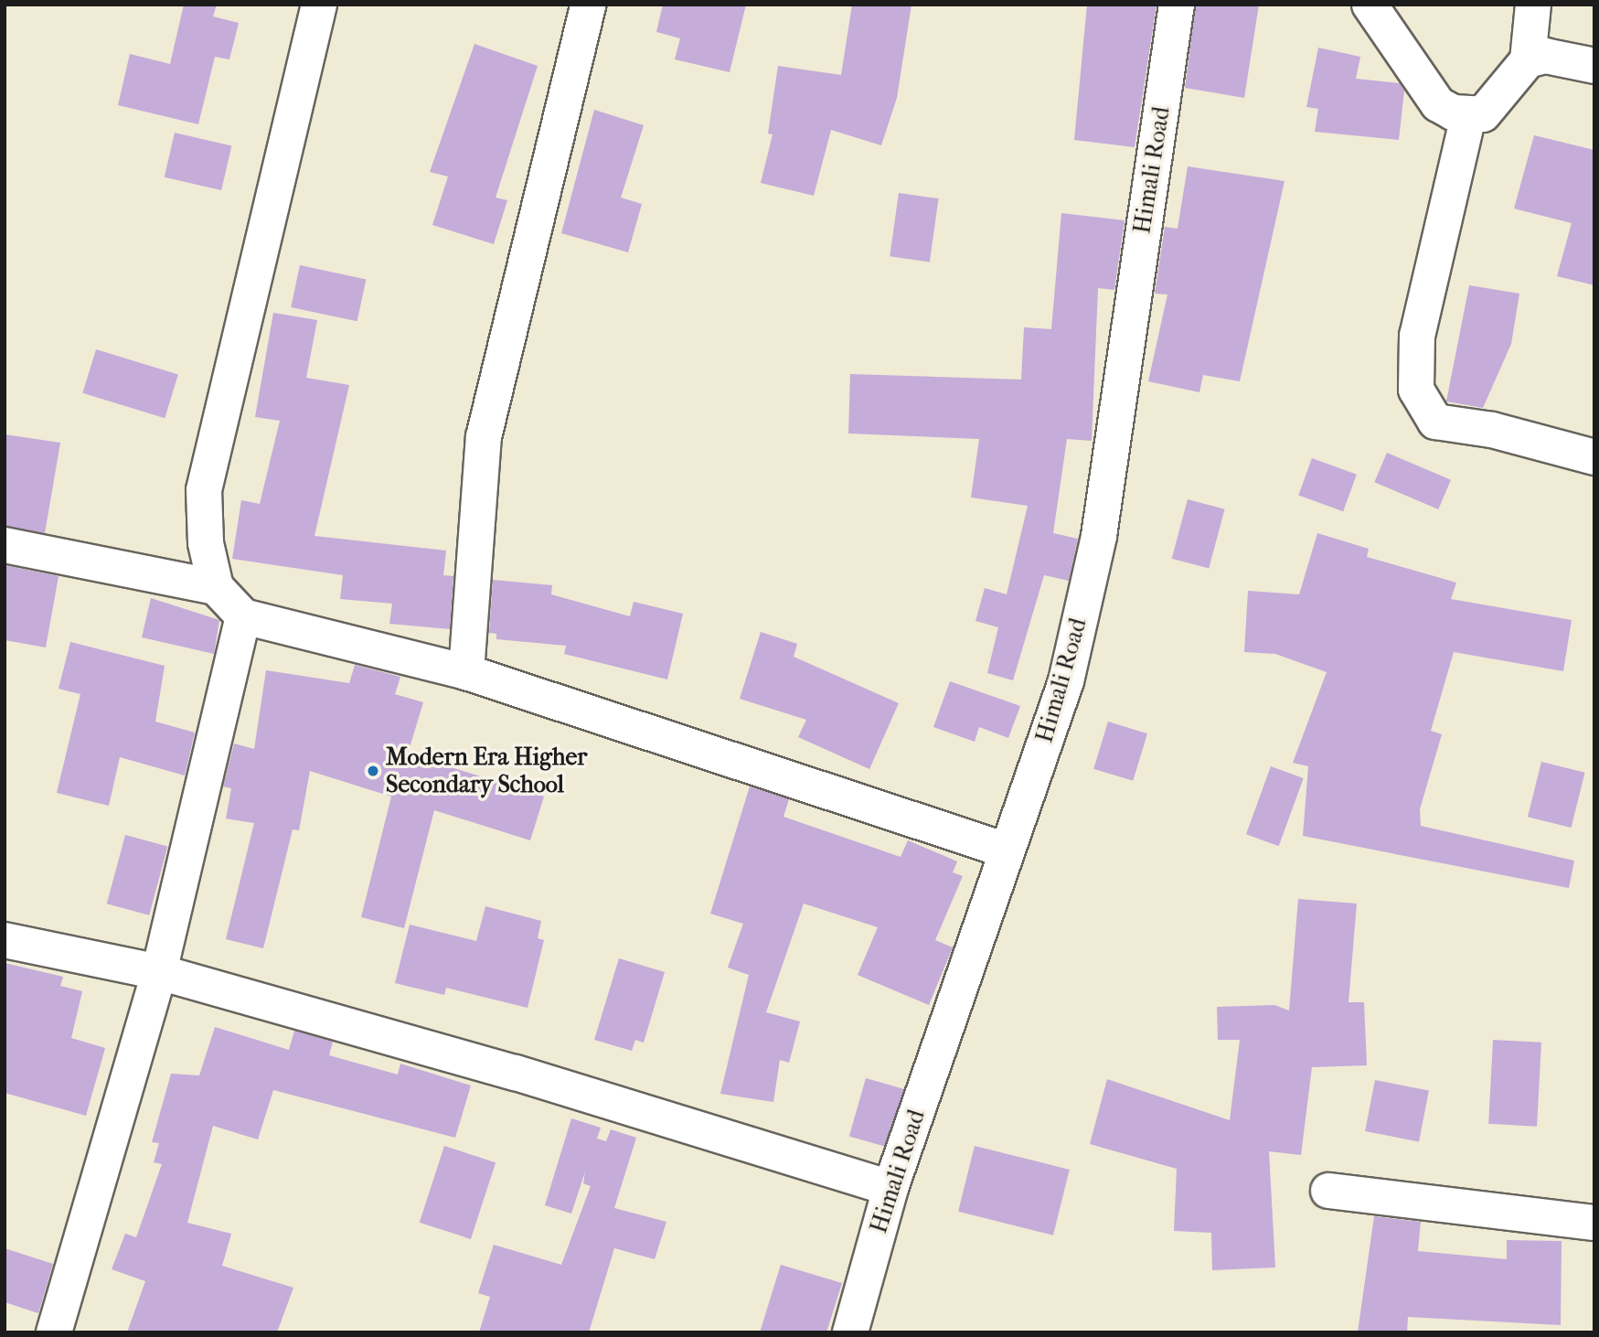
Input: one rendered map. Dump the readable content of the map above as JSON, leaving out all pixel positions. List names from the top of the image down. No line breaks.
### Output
{"streets":{"street":["Himali Road"]},"places":["Modern Era Higher Secondary School"]}
